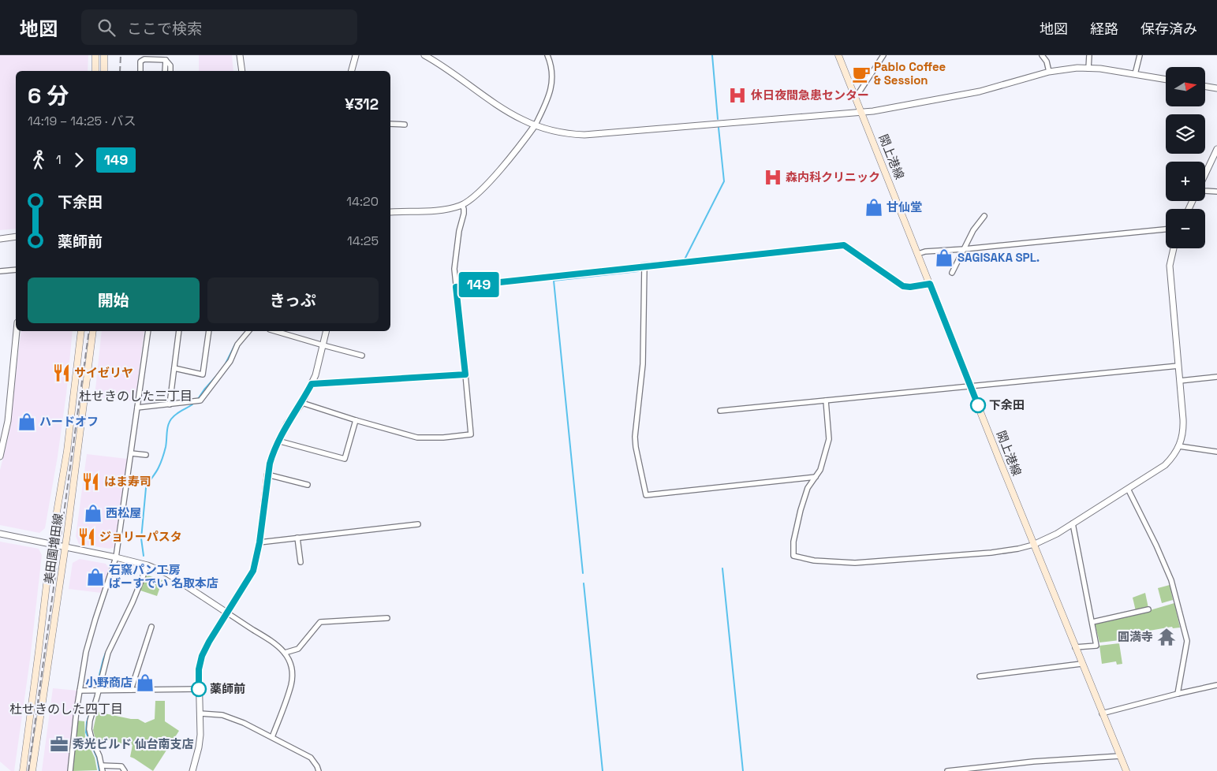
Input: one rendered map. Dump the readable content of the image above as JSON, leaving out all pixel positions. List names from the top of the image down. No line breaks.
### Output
{"streets":{"main road":["閖上港線","美田園増田線"]},"districts":["杜せきのした三丁目","杜せきのした四丁目"],"places":{"cafe":["Pablo Coffee & Session"],"hospital":["休日夜間急患センター","森内科クリニック"],"shop":["甘仙堂","SAGISAKA SPL.","ハードオフ","西松屋","石窯パン工房 ばーすでい 名取本店","小野商店"],"restaurant":["サイゼリヤ","はま寿司","ジョリーパスタ"],"other":["下余田","薬師前"],"temple":["圓満寺"],"office":["秀光ビルド 仙台南支店"]},"lines":["bus line 149"],"north":"right","page":{"header":"地図","search":"ここで検索","nav":["地図","経路","保存済み"],"on_map":"149","map_buttons":["+","−"],"heading":["6 分","14:19 – 14:25 · バス","¥312"],"legs":["1","149"],"list":[{"name":"下余田","value":"14:20"},{"name":"薬師前","value":"14:25"}],"buttons":["開始","きっぷ"]}}
